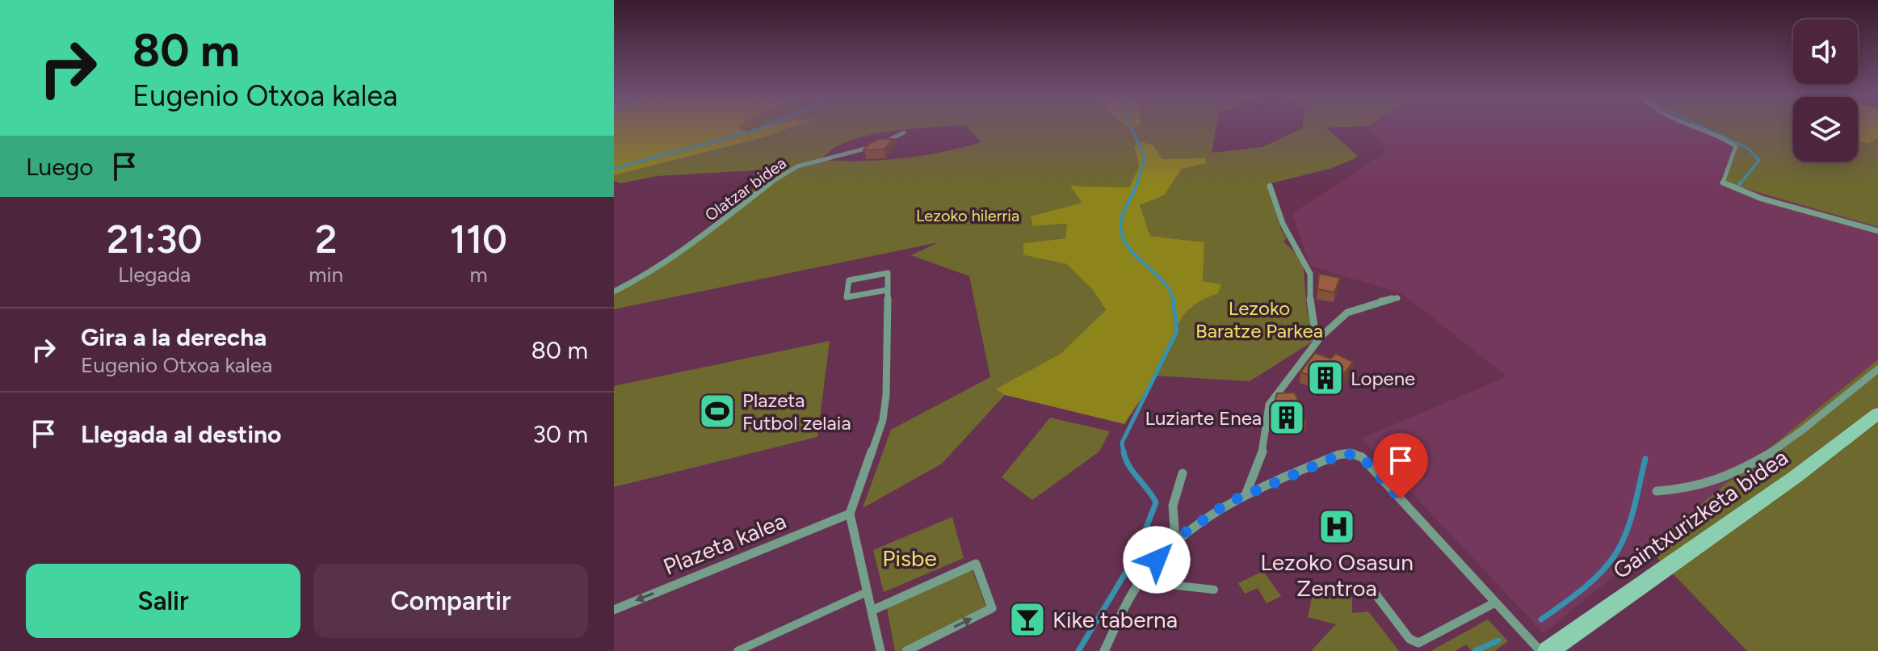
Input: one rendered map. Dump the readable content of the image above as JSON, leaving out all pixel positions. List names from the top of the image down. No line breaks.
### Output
{"streets":{"main road":["Gaintxurizketa bidea"],"street":["Olatzar bidea","Plazeta kalea"]},"one_way":["Plazeta kalea"],"parks":["Lezoko hilerria","Lezoko Baratze Parkea","Pisbe"],"places":{"building":["Lopene","Luziarte Enea"],"sports":["Plazeta Futbol zelaia"],"hospital":["Lezoko Osasun Zentroa"],"bar":["Kike taberna"]},"page":{"turn":["80 m","Eugenio Otxoa kalea"],"then":"Luego","eta":["21:30","Llegada","2","min","110","m"],"list":[{"name":"Gira a la derecha","note":"Eugenio Otxoa kalea","value":"80 m"},{"name":"Llegada al destino","value":"30 m"}],"buttons":["Salir","Compartir"]}}
